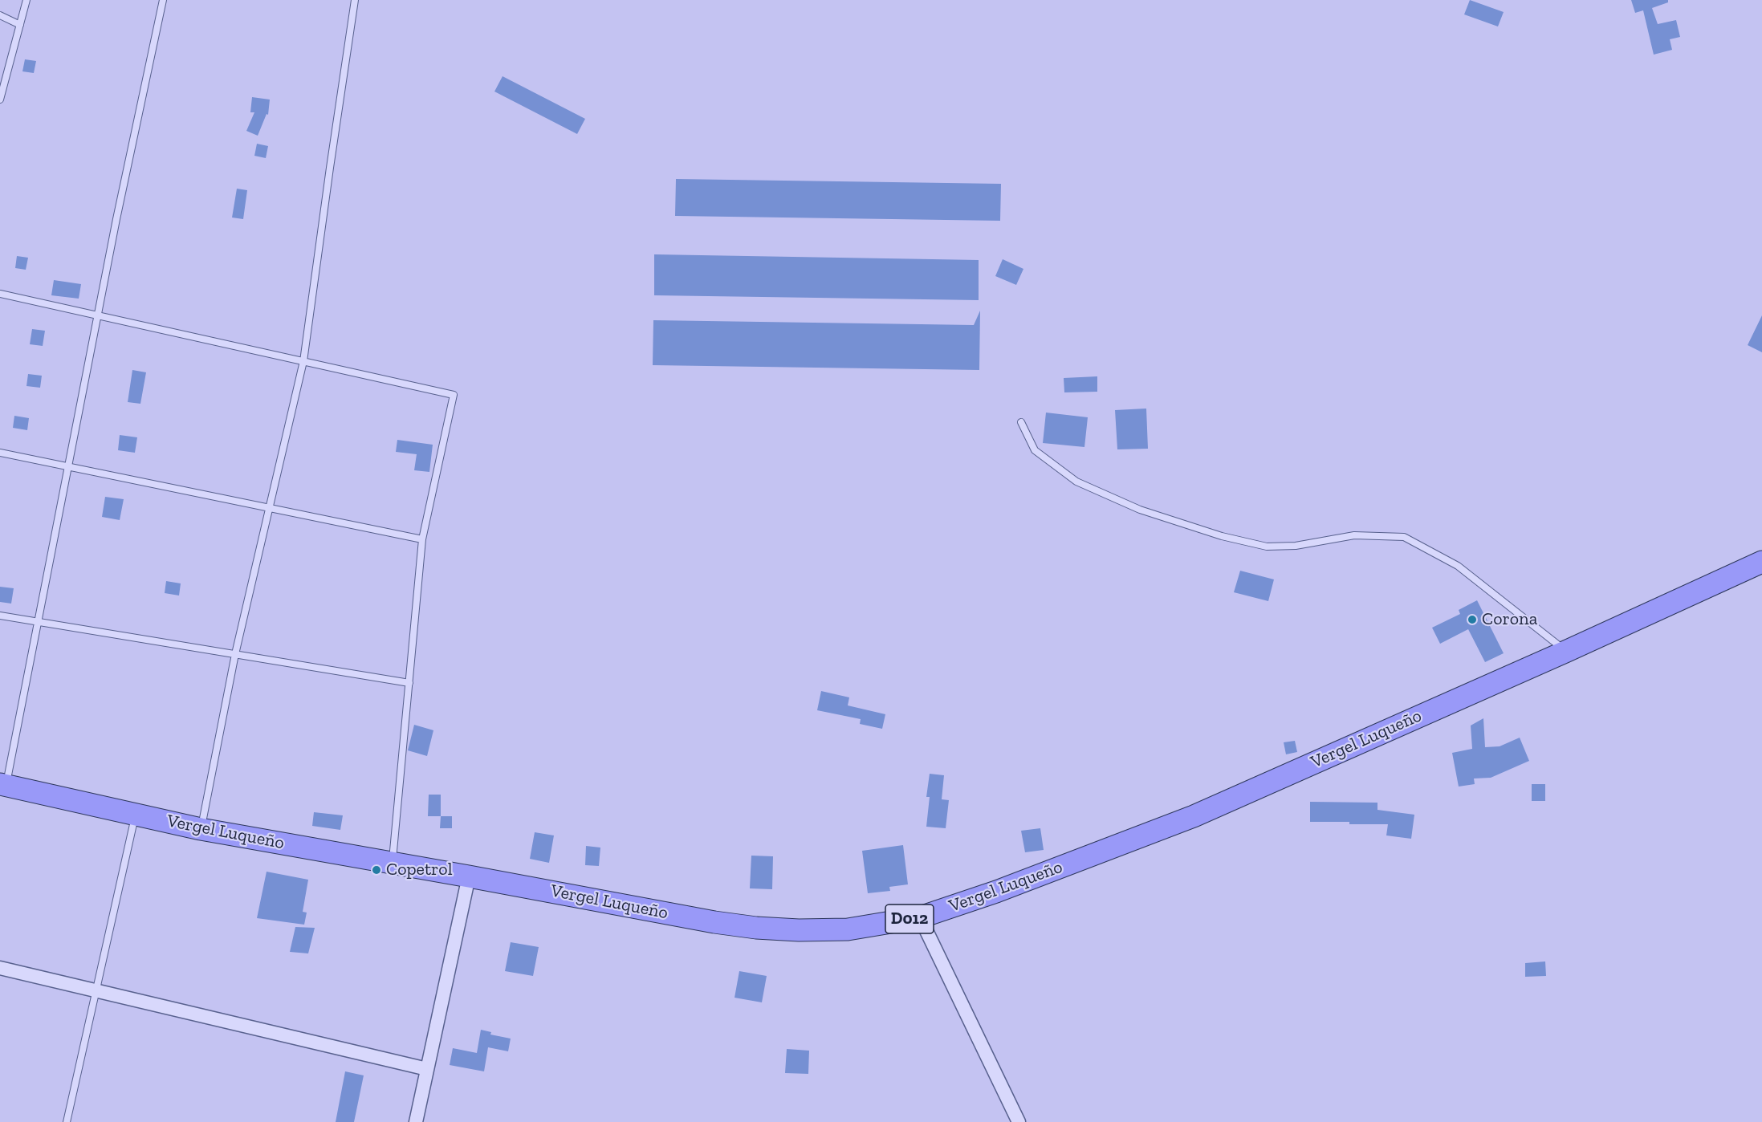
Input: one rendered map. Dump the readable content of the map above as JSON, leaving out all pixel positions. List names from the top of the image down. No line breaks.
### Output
{"streets":{"main road":["Vergel Luqueño","D012"]},"places":["Corona","Copetrol"]}
